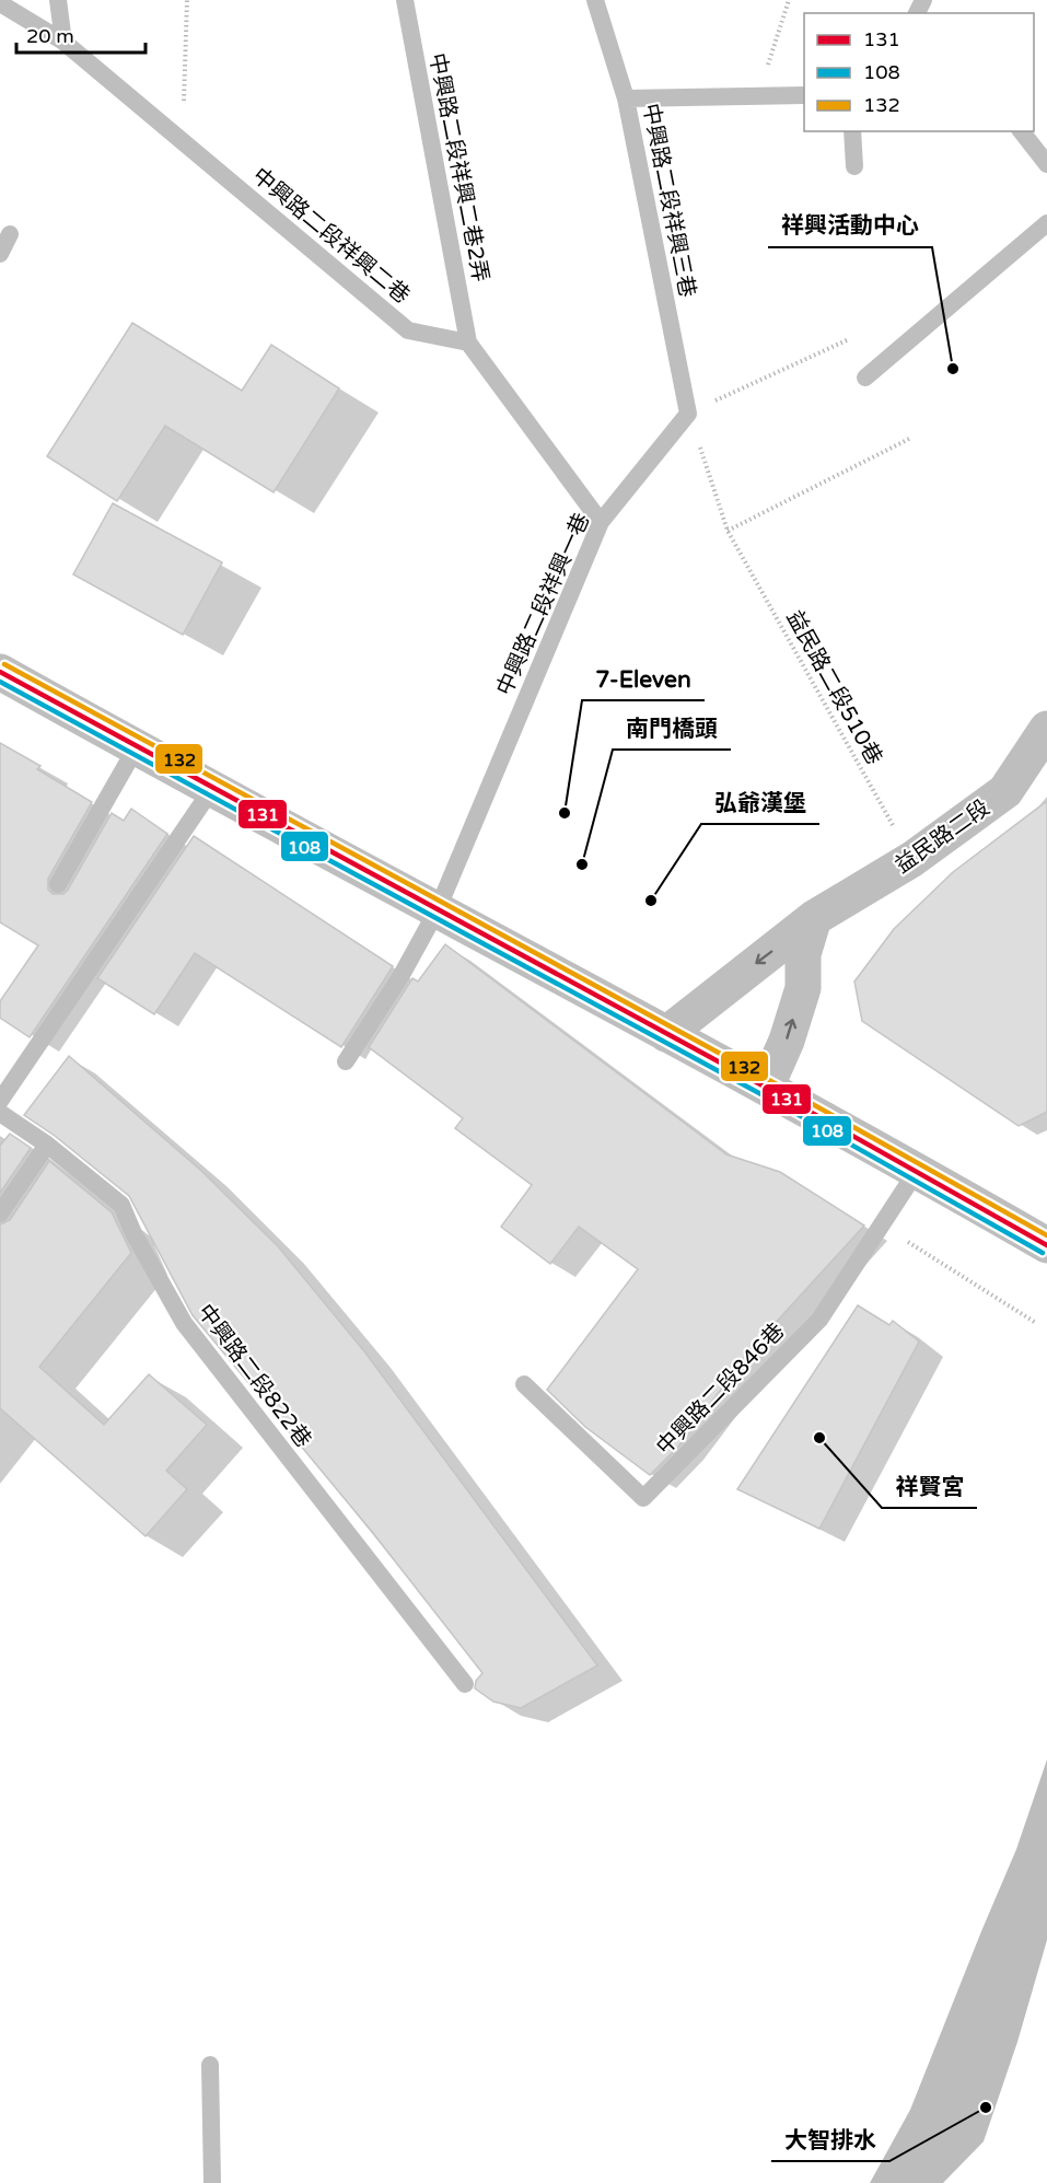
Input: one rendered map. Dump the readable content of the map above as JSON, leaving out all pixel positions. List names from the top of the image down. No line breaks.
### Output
{"streets":{"street":["益民路二段"],"lane":["中興路二段祥興二巷2弄","中興路二段祥興三巷","中興路二段祥興二巷","中興路二段祥興一巷","中興路二段822巷","中興路二段846巷"],"path":["益民路二段510巷"]},"crossings":[["中興路二段祥興二巷2弄","中興路二段祥興二巷"],["中興路二段祥興三巷","中興路二段祥興一巷"],["益民路二段510巷","益民路二段"]],"one_way":["益民路二段"],"places":["祥興活動中心","7-Eleven","南門橋頭","弘爺漢堡","祥賢宮","大智排水"],"lines":["transit line 132","transit line 131","transit line 108"],"legend":["131","108","132"],"scale_bar":"20 m"}
